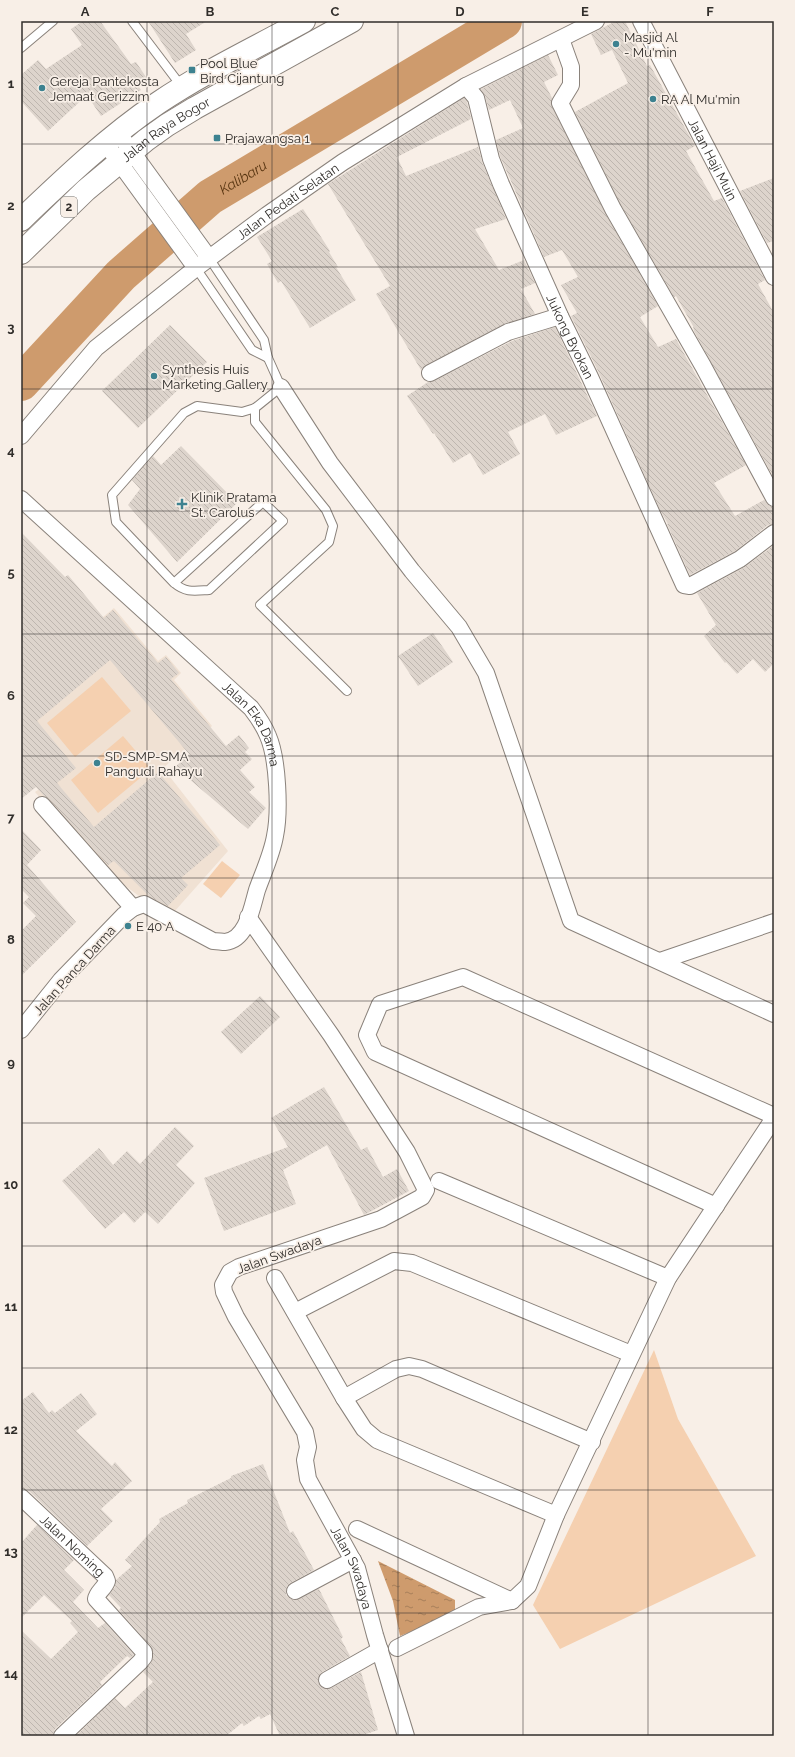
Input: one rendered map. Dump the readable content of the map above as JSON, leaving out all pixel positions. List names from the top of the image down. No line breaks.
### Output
{"streets":{"highway":["Jalan Raya Bogor","2"],"street":["Jalan Haji Muin","Jalan Pedati Selatan","Jukong Byokan","Jalan Eka Darma","Jalan Panca Darma","Jalan Swadaya","Jalan Noming"]},"crossings":[["Jalan Pedati Selatan","Jukong Byokan"],["Jalan Eka Darma","Jalan Panca Darma"],["Jalan Eka Darma","Jalan Swadaya"]],"water":["Kalibaru"],"places":{"other":["Masjid Al - Mu'min","Gereja Pantekosta Jemaat Gerizzim","RA Al Mu'min","Synthesis Huis Marketing Gallery","SD-SMP-SMA Pangudi Rahayu","E 40 A"],"transit":["Pool Blue Bird Cijantung","Prajawangsa 1"],"health":["Klinik Pratama St. Carolus"]},"grid":{"columns":["A","B","C","D","E","F"],"rows":["1","2","3","4","5","6","7","8","9","10","11","12","13","14"]}}
